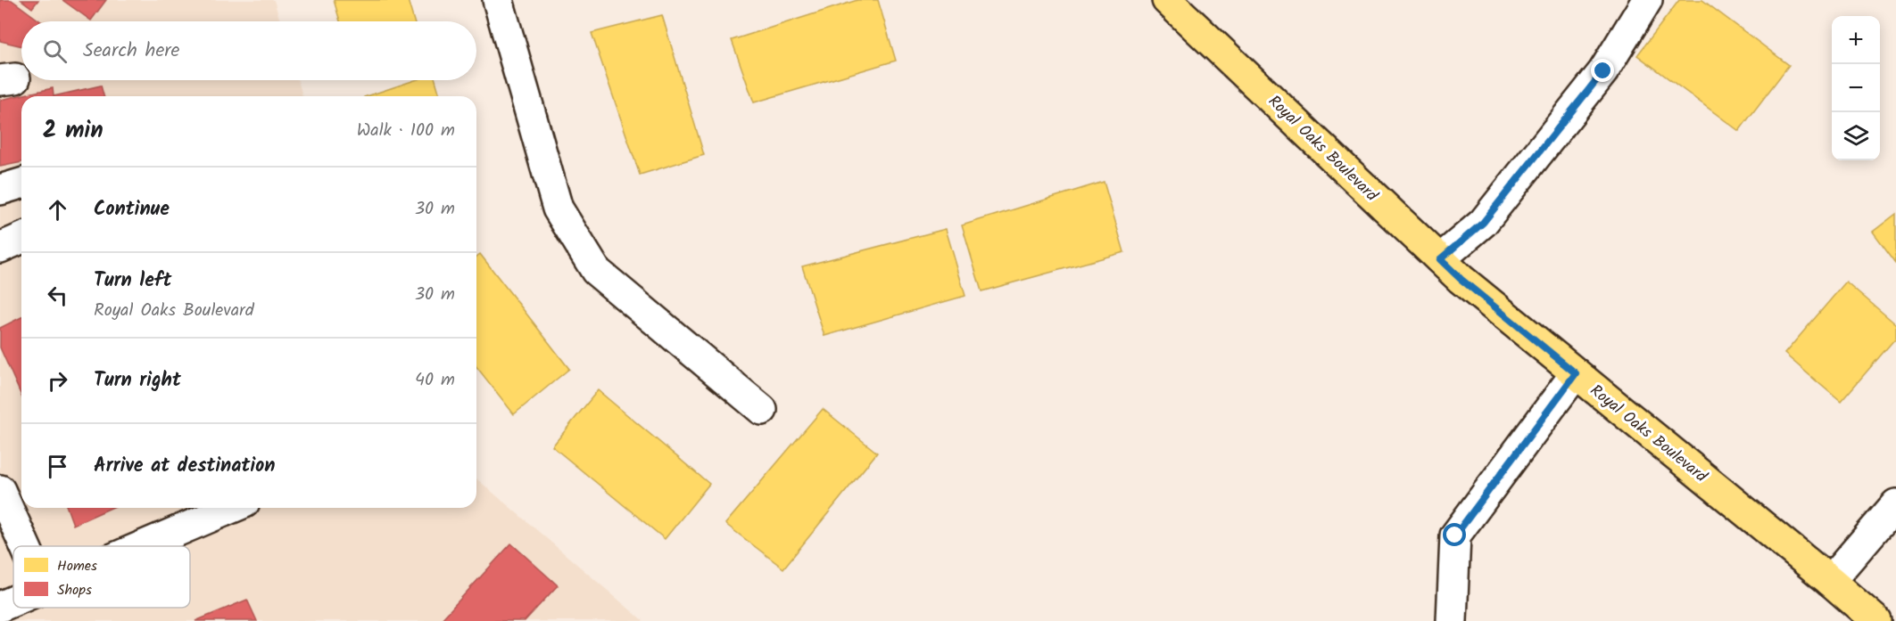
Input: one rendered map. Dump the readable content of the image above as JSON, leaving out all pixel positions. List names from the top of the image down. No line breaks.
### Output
{"streets":{"main road":["Royal Oaks Boulevard"]},"legend":["Homes","Shops"],"page":{"map_buttons":["+","−"],"search":"Search here","heading":["2 min","Walk · 100 m"],"list":[["Continue","30 m"],["Turn left","Royal Oaks Boulevard","30 m"],["Turn right","40 m"],"Arrive at destination"]}}
